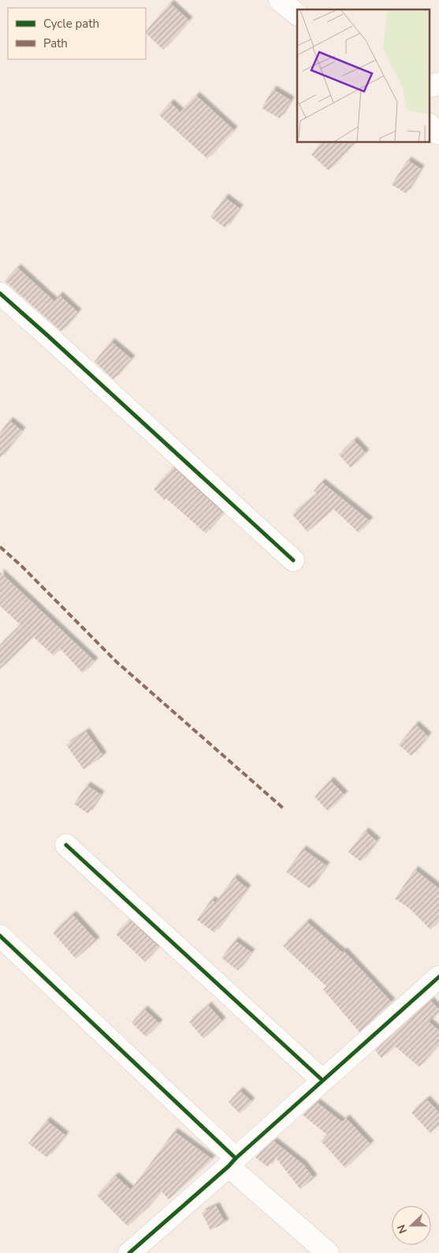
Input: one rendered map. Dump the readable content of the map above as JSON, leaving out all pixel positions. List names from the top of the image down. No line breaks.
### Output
{"legend":["Cycle path","Path"],"north":"left"}
